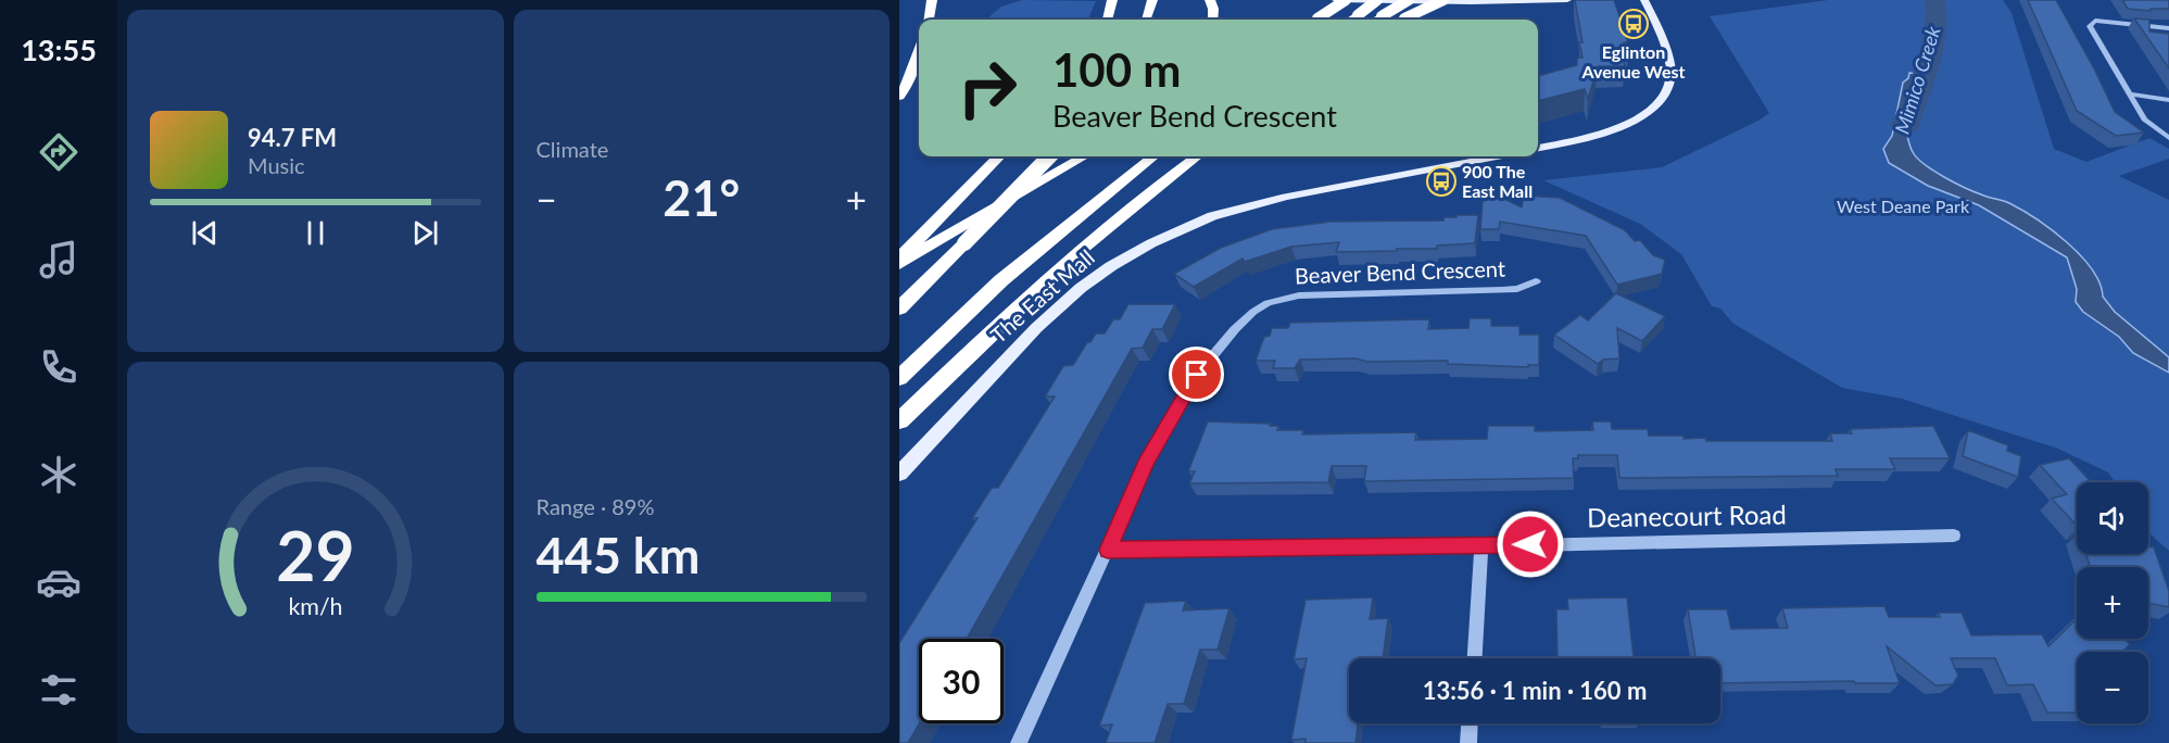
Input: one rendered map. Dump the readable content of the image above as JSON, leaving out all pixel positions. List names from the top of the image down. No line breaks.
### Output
{"streets":{"main road":["The East Mall"],"street":["Beaver Bend Crescent","Deanecourt Road"]},"crossings":[["Beaver Bend Crescent","Deanecourt Road"]],"water":["Mimico Creek"],"parks":["West Deane Park"],"places":{"bus stop":["Eglinton Avenue West","900 The East Mall"]},"page":{"tabs":"13:55","tile":["Climate",["Range · 89%","445 km"]],"turn":["100 m","Beaver Bend Crescent"],"song":["94.7 FM","Music"],"heat":["−","21°","+"],"map_buttons":["+","−"],"limit":"30","trip":"13:56 · 1 min · 160 m","gauge":["29","km/h"]}}
